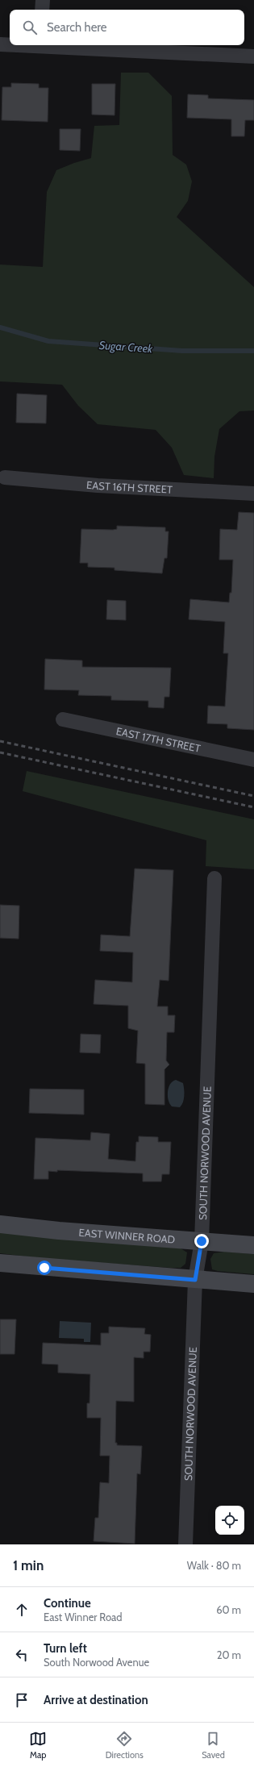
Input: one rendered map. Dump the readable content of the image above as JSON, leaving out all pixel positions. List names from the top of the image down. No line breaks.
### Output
{"streets":{"street":["EAST 16TH STREET","EAST 17TH STREET","SOUTH NORWOOD AVENUE","EAST WINNER ROAD"]},"crossings":[["SOUTH NORWOOD AVENUE","EAST WINNER ROAD"]],"water":["Sugar Creek"],"page":{"search":"Search here","heading":["1 min","Walk · 80 m"],"list":[["Continue","East Winner Road","60 m"],["Turn left","South Norwood Avenue","20 m"],"Arrive at destination"],"nav":["Map","Directions","Saved"]}}
